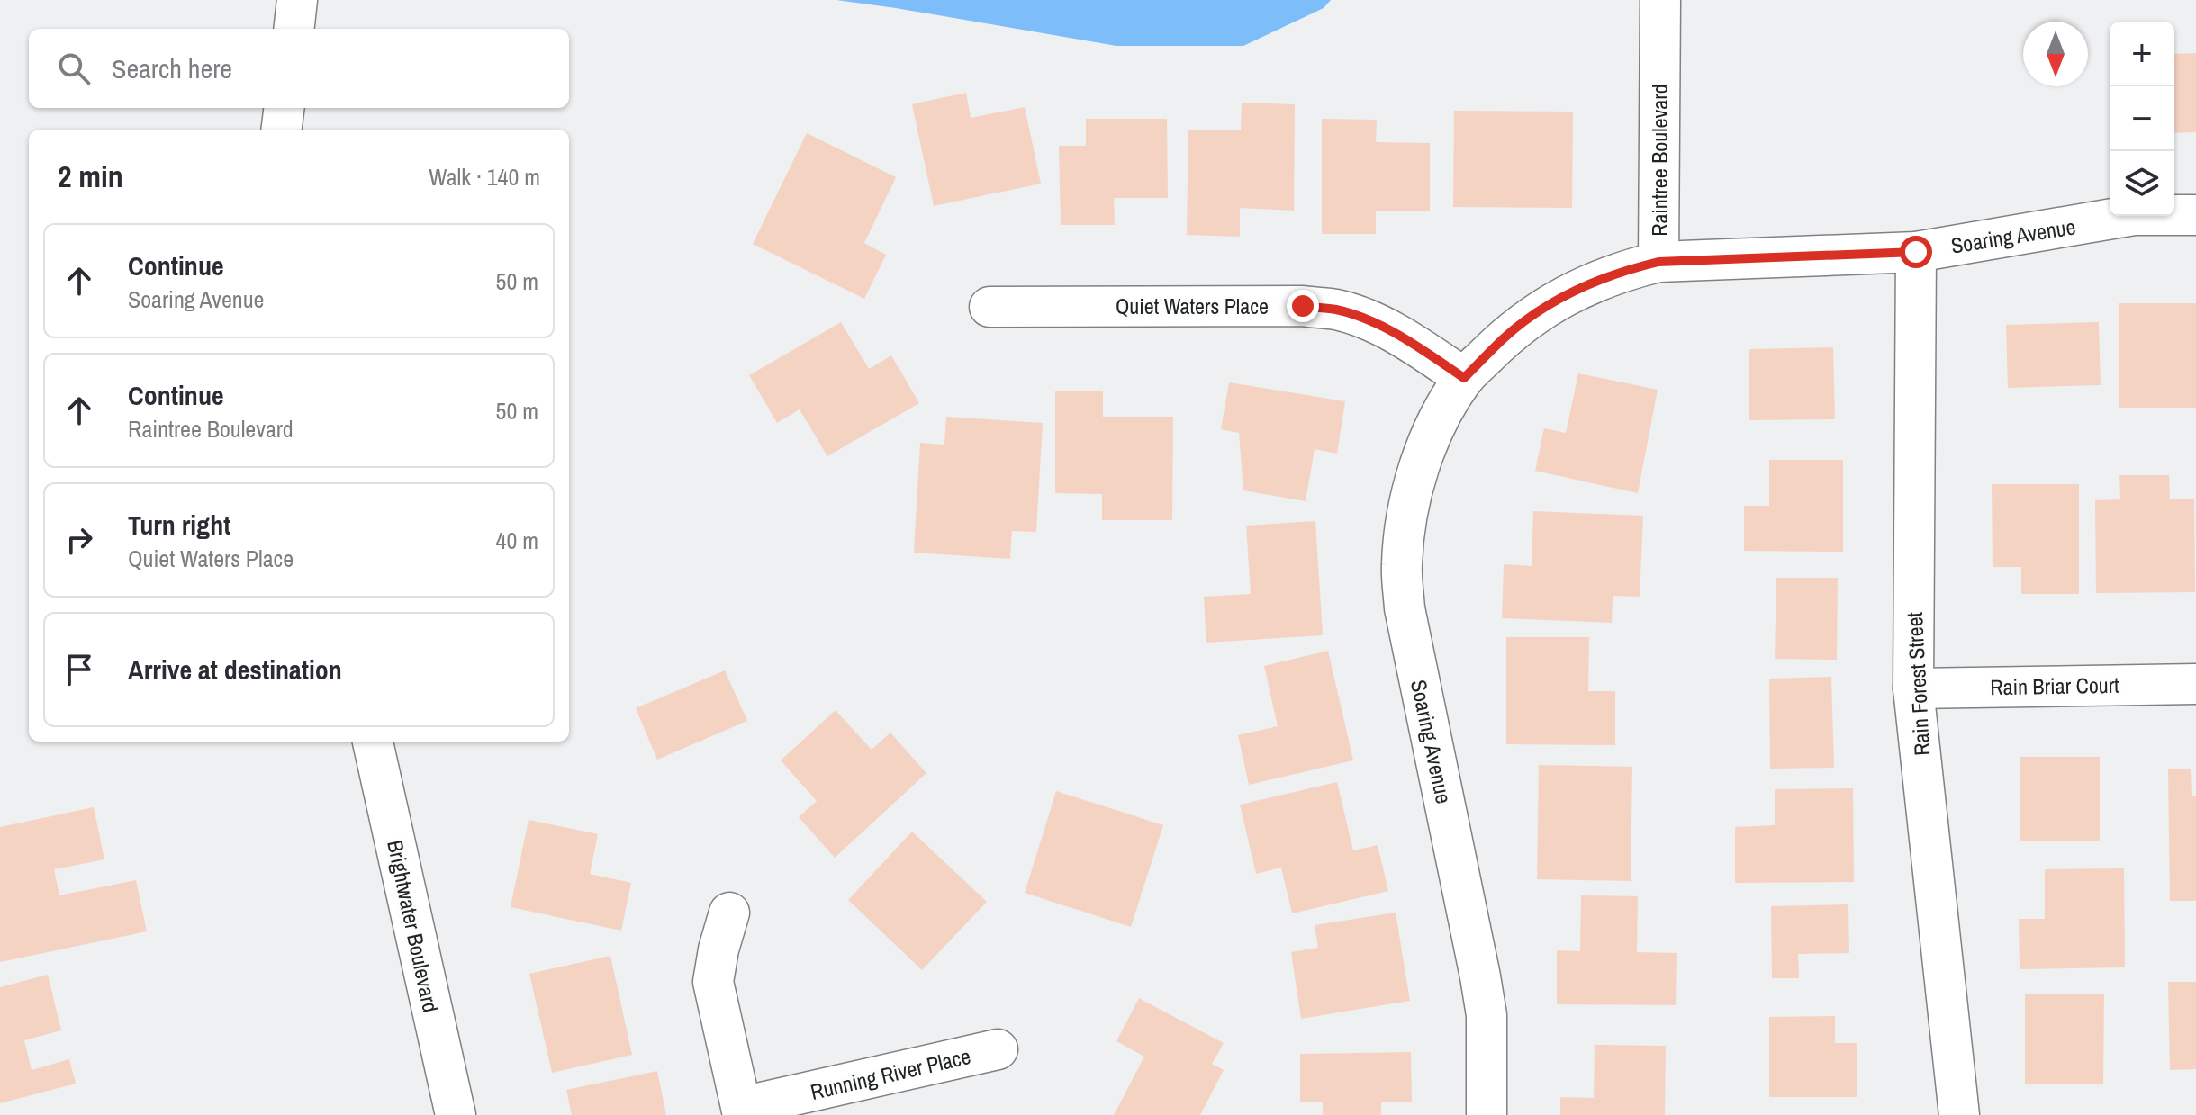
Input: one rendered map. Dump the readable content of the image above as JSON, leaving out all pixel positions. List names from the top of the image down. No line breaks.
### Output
{"streets":{"street":["Raintree Boulevard","Soaring Avenue","Quiet Waters Place","Rain Forest Street","Rain Briar Court","Brightwater Boulevard","Running River Place"]},"crossings":[["Raintree Boulevard","Soaring Avenue"],["Raintree Boulevard","Quiet Waters Place"],["Soaring Avenue","Quiet Waters Place"],["Soaring Avenue","Rain Forest Street"],["Rain Forest Street","Rain Briar Court"]],"north":"bottom","page":{"map_buttons":["+","−"],"search":"Search here","heading":["2 min","Walk · 140 m"],"list":[["Continue","Soaring Avenue","50 m"],["Continue","Raintree Boulevard","50 m"],["Turn right","Quiet Waters Place","40 m"],"Arrive at destination"]}}
